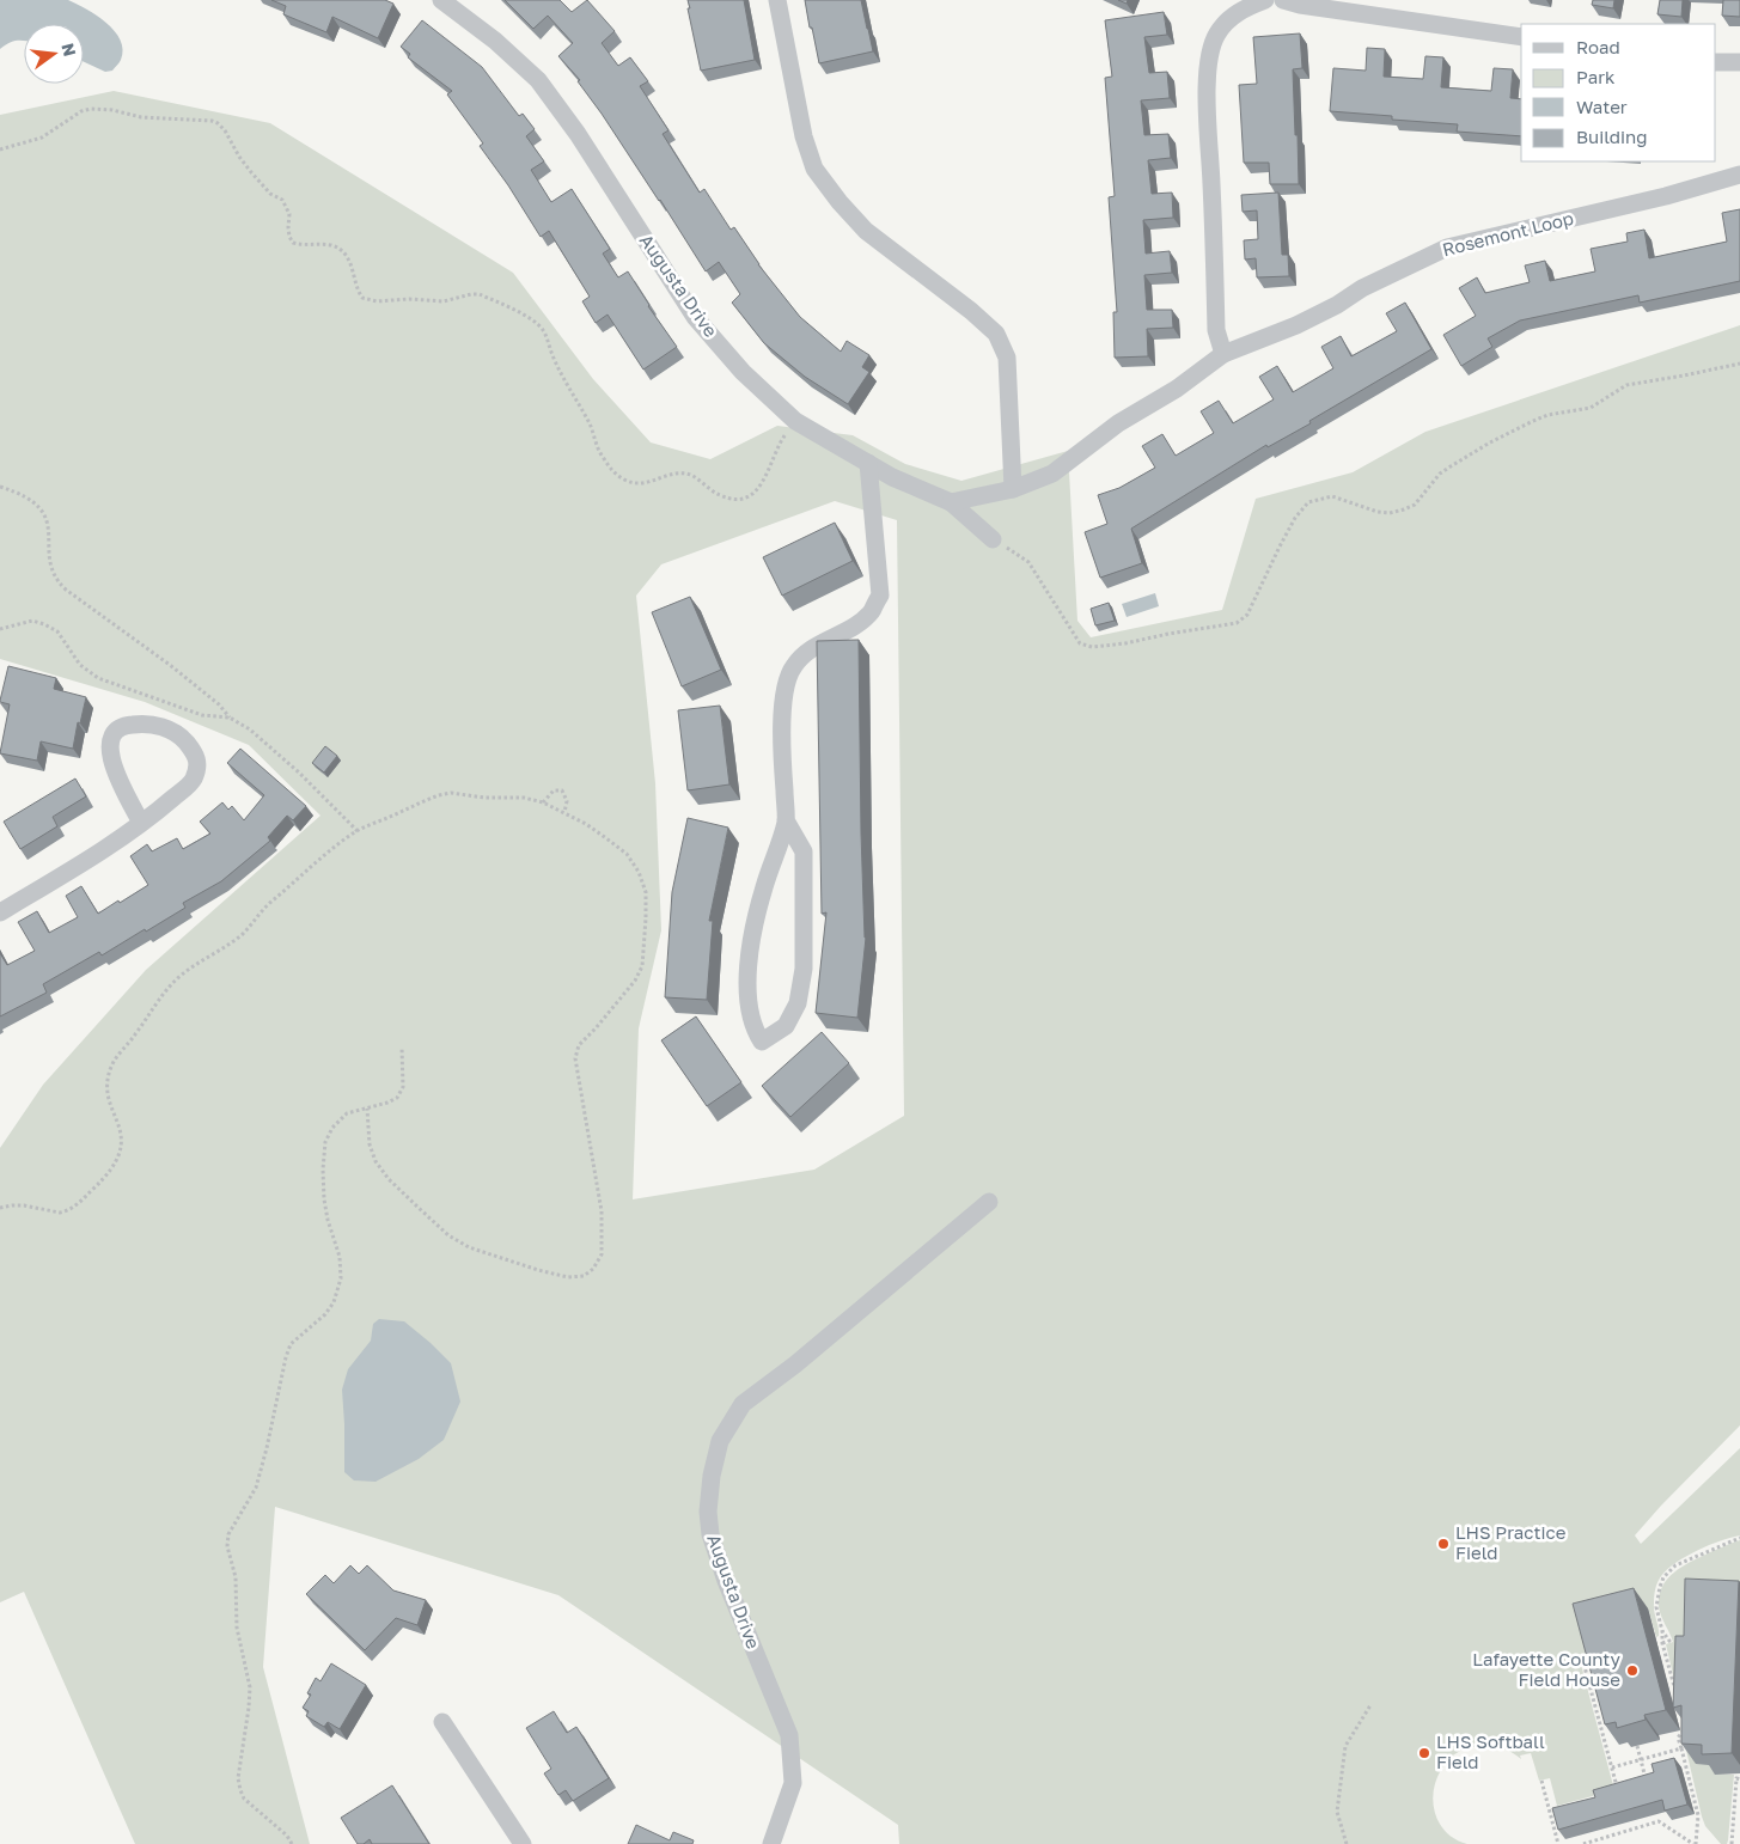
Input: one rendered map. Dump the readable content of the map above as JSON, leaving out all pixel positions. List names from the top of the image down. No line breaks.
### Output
{"streets":{"street":["Rosemont Loop","Augusta Drive"]},"crossings":[["Rosemont Loop","Augusta Drive"]],"places":["LHS Practice Field","Lafayette County Field House","LHS Softball Field"],"legend":["Road","Park","Water","Building"],"north":"right"}
